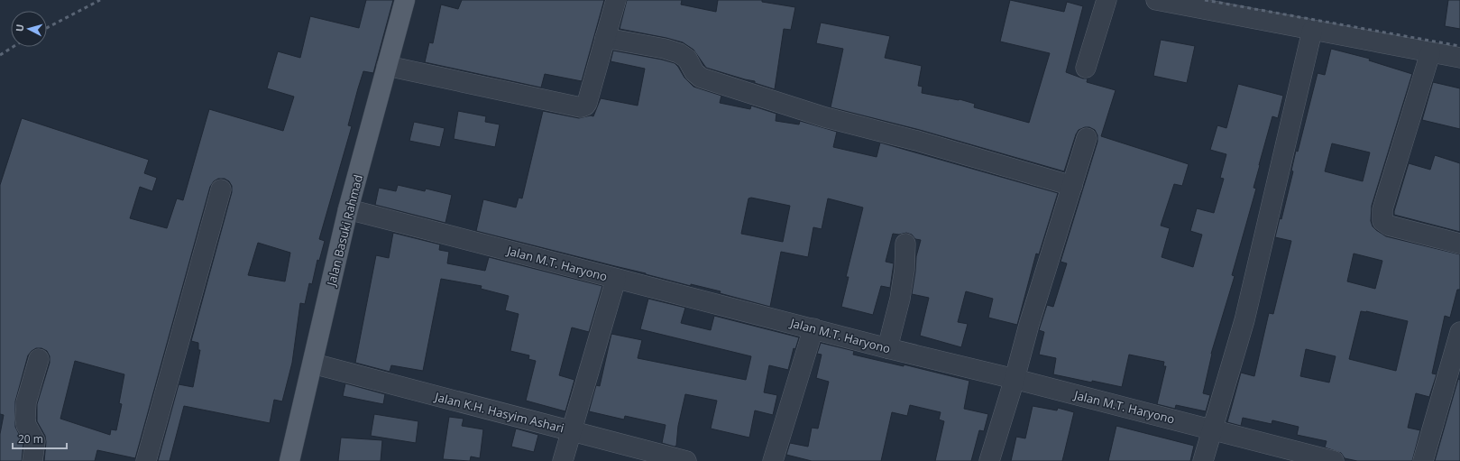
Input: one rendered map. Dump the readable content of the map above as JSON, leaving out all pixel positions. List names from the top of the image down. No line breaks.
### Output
{"streets":{"main road":["Jalan Basuki Rahmad"],"street":["Jalan M.T. Haryono","Jalan K.H. Hasyim Ashari"]},"crossings":[["Jalan Basuki Rahmad","Jalan M.T. Haryono"],["Jalan Basuki Rahmad","Jalan K.H. Hasyim Ashari"]],"scale_bar":"20 m","north":"left"}
